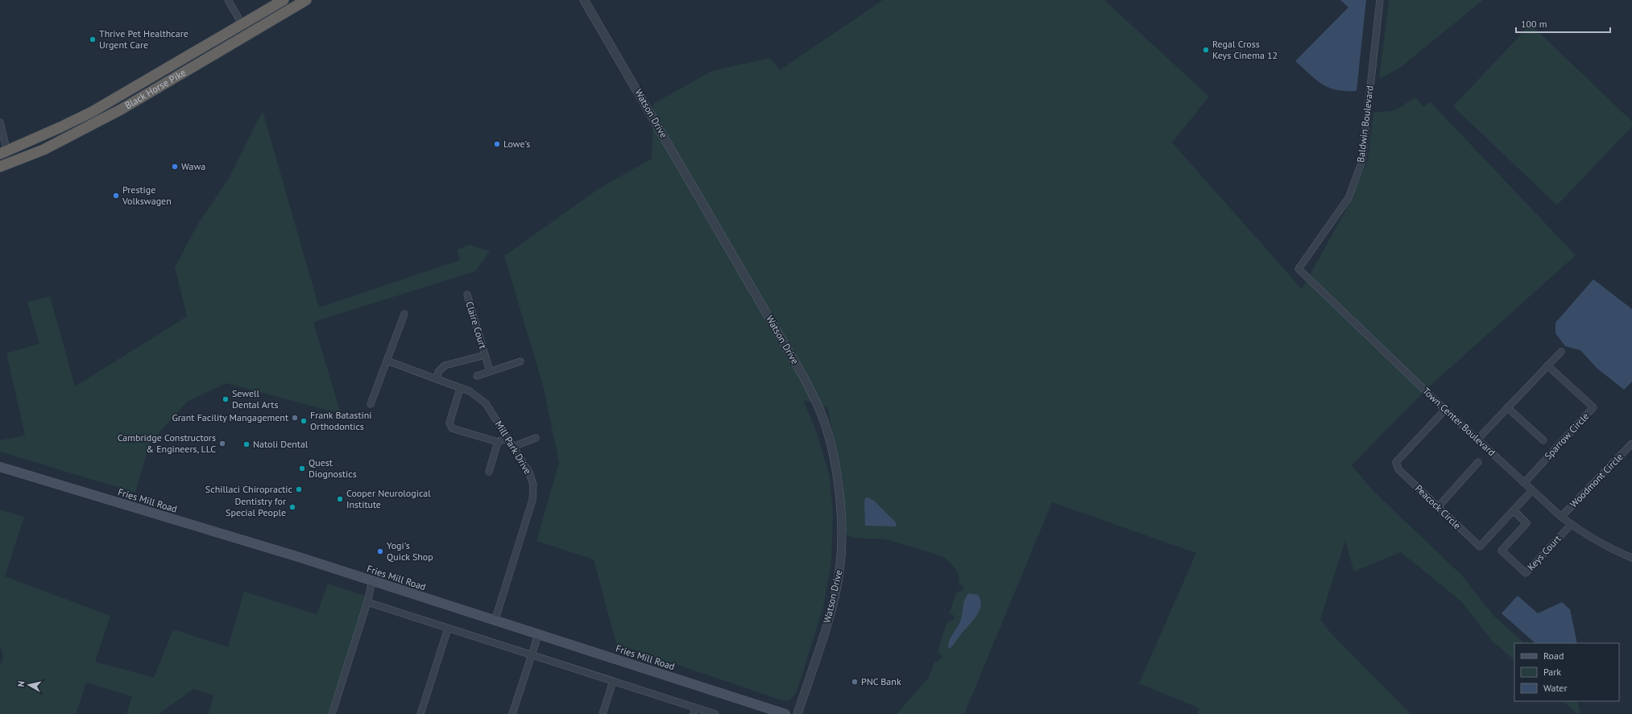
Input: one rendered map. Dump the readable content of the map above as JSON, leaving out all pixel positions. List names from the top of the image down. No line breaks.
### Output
{"streets":{"highway":["Black Horse Pike"],"main road":["Fries Mill Road"],"street":["Watson Drive","Baldwin Boulevard","Claire Court","Town Center Boulevard","Sparrow Circle","Mill Park Drive","Woodmont Circle","Peacock Circle","Keys Court"]},"crossings":[["Baldwin Boulevard","Town Center Boulevard"],["Claire Court","Mill Park Drive"],["Town Center Boulevard","Sparrow Circle"],["Town Center Boulevard","Woodmont Circle"],["Town Center Boulevard","Peacock Circle"],["Town Center Boulevard","Keys Court"],["Mill Park Drive","Fries Mill Road"],["Peacock Circle","Keys Court"]],"places":["Thrive Pet Healthcare Urgent Care","Regal Cross Keys Cinema 12","Lowe's","Wawa","Prestige Volkswagen","Sewell Dental Arts","Grant Facility Mangagement","Frank Batastini Orthodontics","Cambridge Constructors & Engineers, LLC","Natoli Dental","Quest Diognostics","Schillaci Chiropractic","Cooper Neurological Institute","Dentistry for Special People","Yogi's Quick Shop","PNC Bank"],"legend":["Road","Park","Water"],"scale_bar":"100 m","north":"left"}
